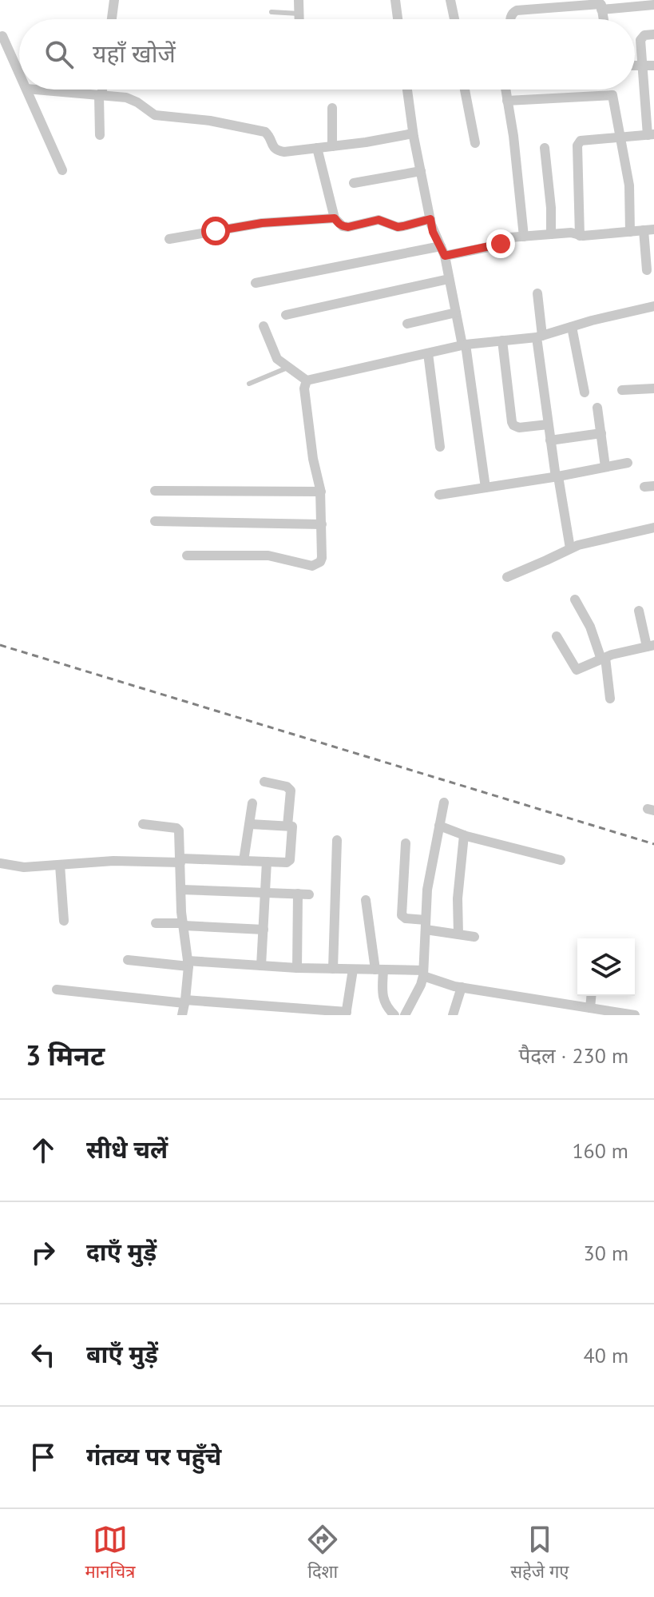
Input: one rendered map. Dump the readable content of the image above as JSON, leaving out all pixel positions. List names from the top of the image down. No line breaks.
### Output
{"page":{"search":"यहाँ खोजें","heading":["3 मिनट","पैदल · 230 m"],"list":[["सीधे चलें","160 m"],["दाएँ मुड़ें","30 m"],["बाएँ मुड़ें","40 m"],"गंतव्य पर पहुँचे"],"nav":["मानचित्र","दिशा","सहेजे गए"]}}
